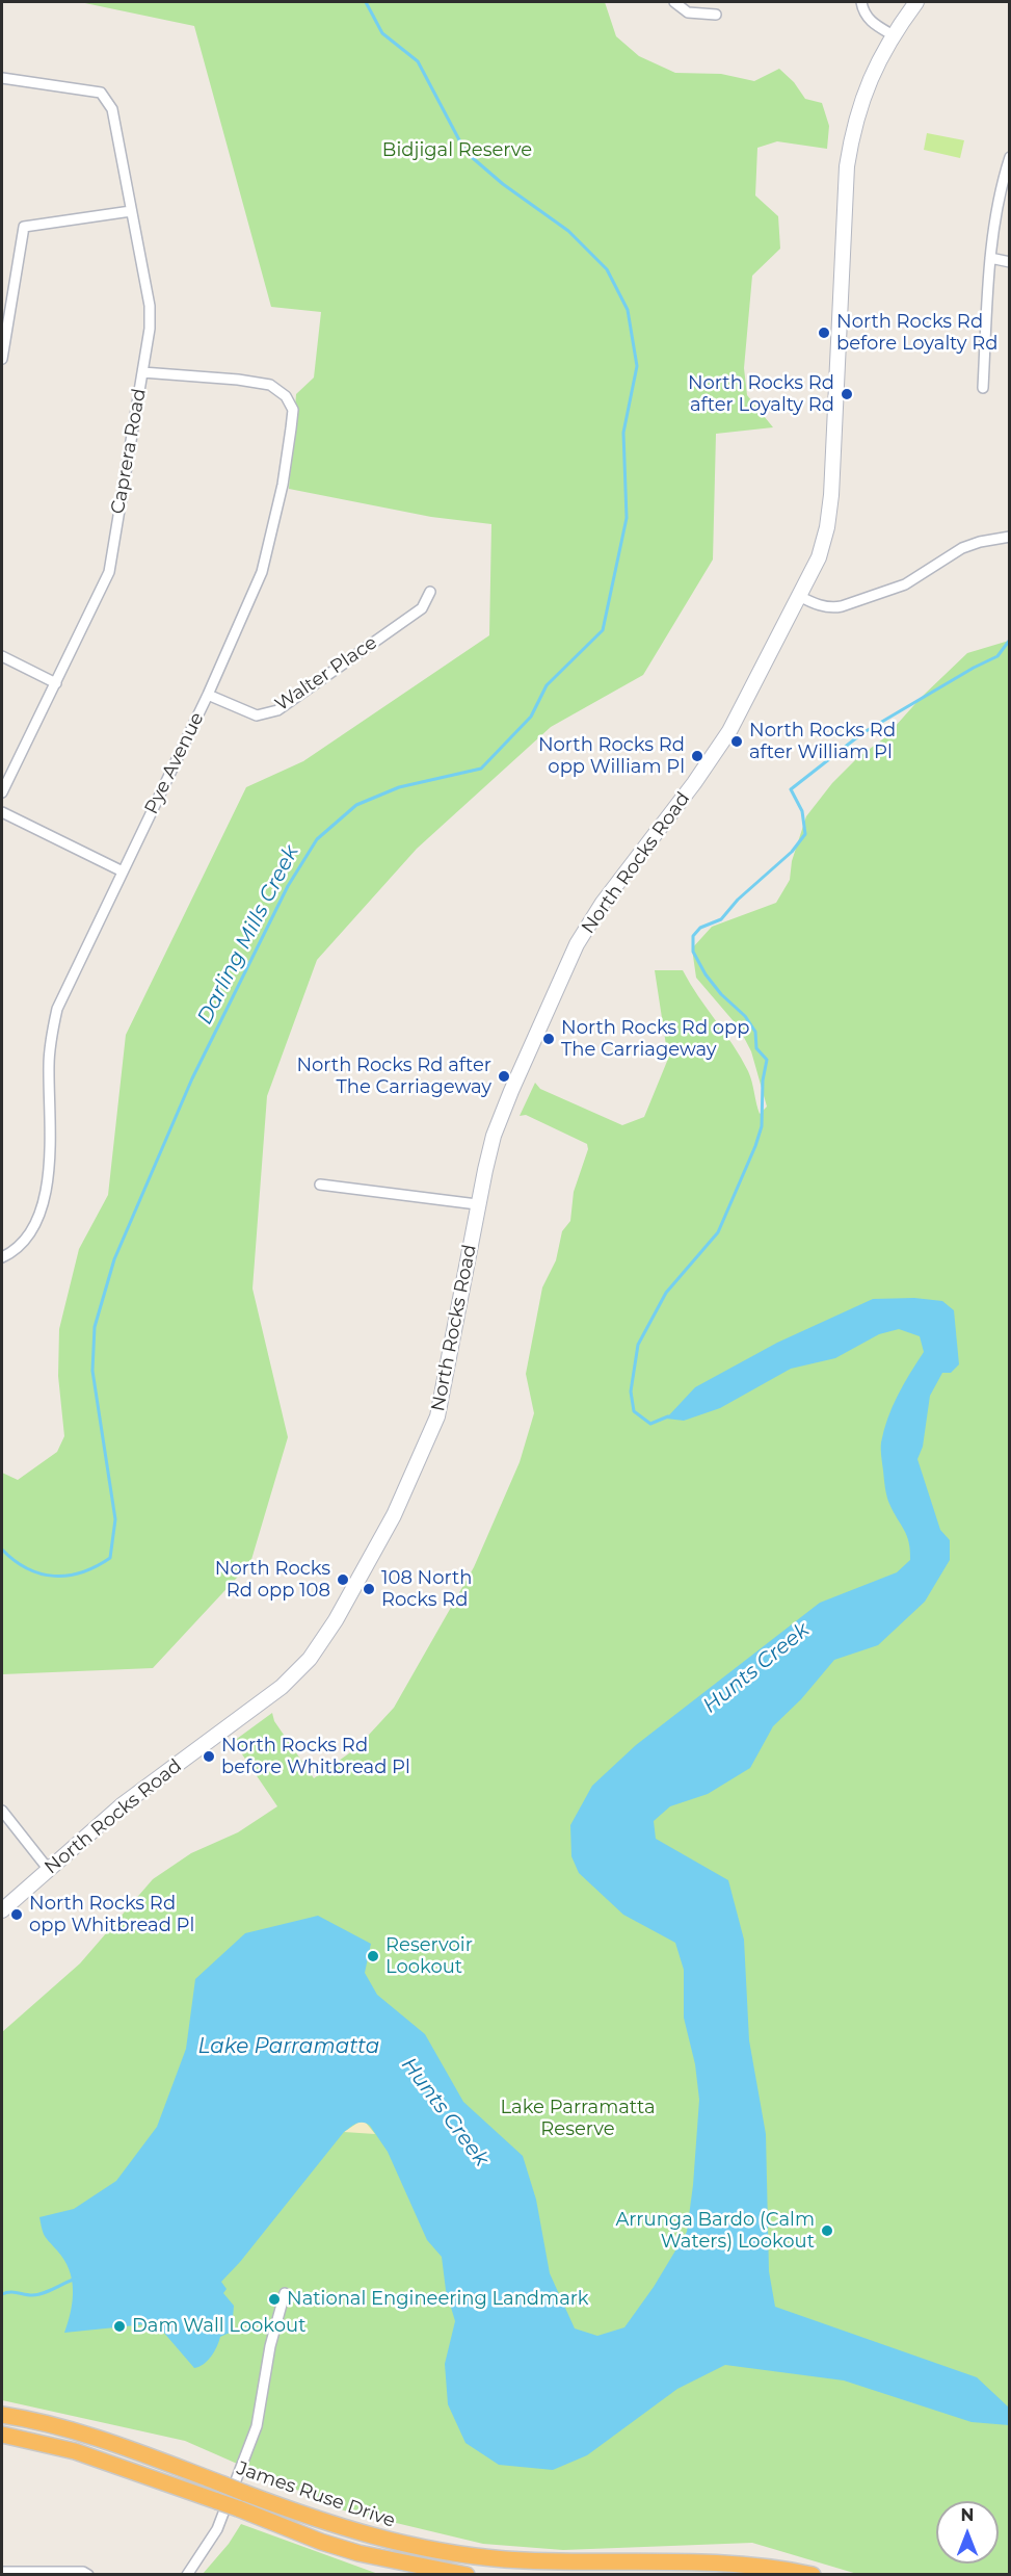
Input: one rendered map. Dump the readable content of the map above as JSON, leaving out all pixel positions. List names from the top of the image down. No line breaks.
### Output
{"streets":{"highway":["James Ruse Drive"],"main road":["North Rocks Road"],"street":["Caprera Road","Walter Place","Pye Avenue"]},"crossings":[["Caprera Road","Pye Avenue"],["Walter Place","Pye Avenue"]],"water":["Darling Mills Creek","Hunts Creek","Lake Parramatta"],"parks":["Bidjigal Reserve","Lake Parramatta Reserve"],"places":["North Rocks Rd before Loyalty Rd","North Rocks Rd after Loyalty Rd","North Rocks Rd after William Pl","North Rocks Rd opp William Pl","North Rocks Rd opp The Carriageway","North Rocks Rd after The Carriageway","North Rocks Rd opp 108","108 North Rocks Rd","North Rocks Rd before Whitbread Pl","North Rocks Rd opp Whitbread Pl","Reservoir Lookout","Arrunga Bardo (Calm Waters) Lookout","National Engineering Landmark","Dam Wall Lookout"],"north":"top"}
